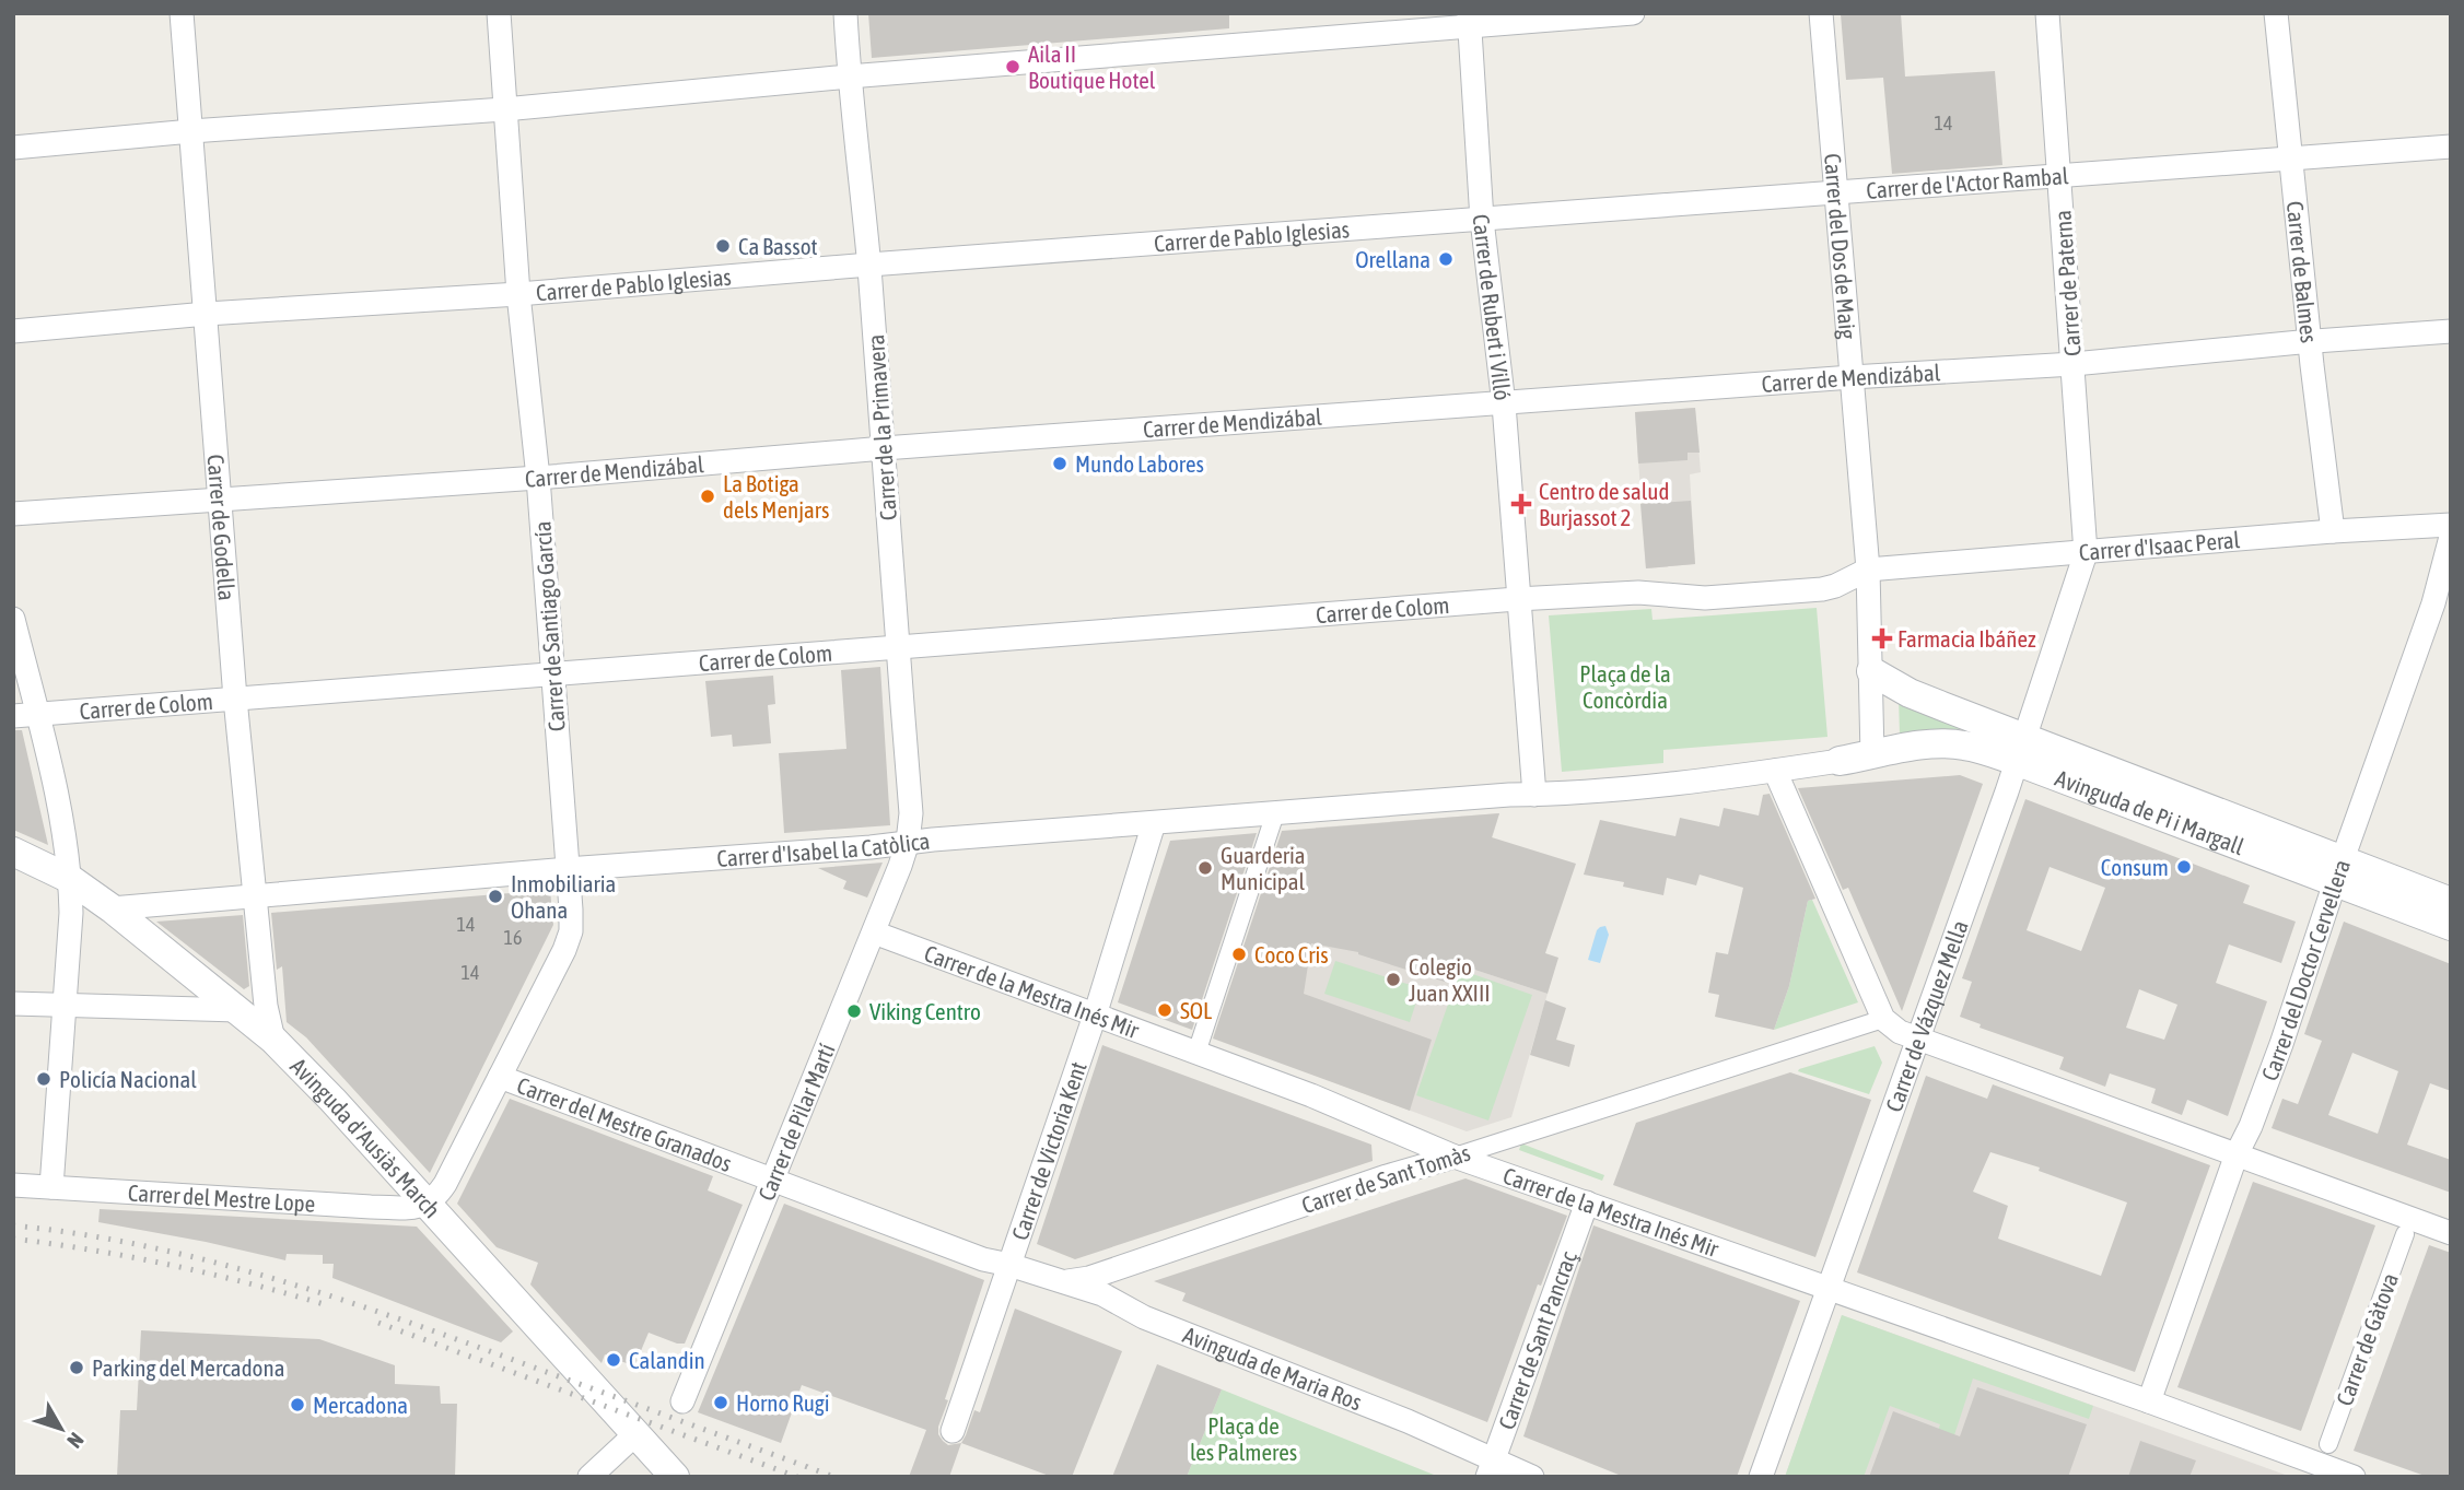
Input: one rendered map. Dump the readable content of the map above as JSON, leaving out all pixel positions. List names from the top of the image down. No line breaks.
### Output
{"streets":{"street":["Carrer de l'Actor Rambal","Carrer de Pablo Iglesias","Carrer del Dos de Maig","Carrer de Balmes","Carrer de Paterna","Carrer de Rubert i Villó","Carrer de Mendizábal","Carrer de la Primavera","Carrer de Godella","Carrer d'Isaac Peral","Carrer de Colom","Carrer de Santiago García","Avinguda de Pi i Margall","Carrer d'Isabel la Catòlica","Carrer del Doctor Cervellera","Carrer de la Mestra Inés Mir","Carrer de Vázquez Mella","Carrer de Pilar Martí","Carrer del Mestre Granados","Avinguda d'Ausiàs March","Carrer de Victoria Kent","Carrer de Sant Tomàs","Carrer del Mestre Lope","Carrer de Gàtova","Carrer de Sant Pancraç","Avinguda de Maria Ros"]},"crossings":[["Carrer de l'Actor Rambal","Carrer de Pablo Iglesias"],["Carrer de l'Actor Rambal","Carrer del Dos de Maig"],["Carrer de l'Actor Rambal","Carrer de Balmes"],["Carrer de l'Actor Rambal","Carrer de Paterna"],["Carrer de l'Actor Rambal","Carrer de Rubert i Villó"],["Carrer de Pablo Iglesias","Carrer de Rubert i Villó"],["Carrer de Pablo Iglesias","Carrer de la Primavera"],["Carrer de Pablo Iglesias","Carrer de Godella"],["Carrer de Pablo Iglesias","Carrer de Santiago García"],["Carrer del Dos de Maig","Carrer de Mendizábal"],["Carrer del Dos de Maig","Carrer d'Isaac Peral"],["Carrer de Balmes","Carrer de Mendizábal"],["Carrer de Balmes","Carrer d'Isaac Peral"],["Carrer de Paterna","Carrer de Mendizábal"],["Carrer de Paterna","Carrer d'Isaac Peral"],["Carrer de Paterna","Carrer de Vázquez Mella"],["Carrer de Rubert i Villó","Carrer de Mendizábal"],["Carrer de Rubert i Villó","Carrer de Colom"],["Carrer de Mendizábal","Carrer de la Primavera"],["Carrer de Mendizábal","Carrer de Godella"],["Carrer de Mendizábal","Carrer de Santiago García"],["Carrer de la Primavera","Carrer de Colom"],["Carrer de la Primavera","Carrer d'Isabel la Catòlica"],["Carrer de la Primavera","Carrer de Pilar Martí"],["Carrer de Godella","Carrer de Colom"],["Carrer de Godella","Carrer d'Isabel la Catòlica"],["Carrer de Godella","Avinguda d'Ausiàs March"],["Carrer d'Isaac Peral","Carrer de Vázquez Mella"],["Carrer de Colom","Carrer de Santiago García"],["Carrer de Santiago García","Carrer d'Isabel la Catòlica"],["Carrer de Santiago García","Carrer del Mestre Granados"],["Carrer de Santiago García","Avinguda d'Ausiàs March"],["Carrer de Santiago García","Carrer del Mestre Lope"],["Avinguda de Pi i Margall","Carrer del Doctor Cervellera"],["Avinguda de Pi i Margall","Carrer de Vázquez Mella"],["Carrer d'Isabel la Catòlica","Carrer de Pilar Martí"],["Carrer d'Isabel la Catòlica","Avinguda d'Ausiàs March"],["Carrer d'Isabel la Catòlica","Carrer de Victoria Kent"],["Carrer del Doctor Cervellera","Carrer de la Mestra Inés Mir"],["Carrer de la Mestra Inés Mir","Carrer de Vázquez Mella"],["Carrer de la Mestra Inés Mir","Carrer de Pilar Martí"],["Carrer de la Mestra Inés Mir","Carrer de Victoria Kent"],["Carrer de la Mestra Inés Mir","Carrer de Sant Tomàs"],["Carrer de la Mestra Inés Mir","Carrer de Sant Pancraç"],["Carrer de Pilar Martí","Carrer del Mestre Granados"],["Carrer del Mestre Granados","Carrer de Victoria Kent"],["Carrer del Mestre Granados","Avinguda de Maria Ros"],["Avinguda d'Ausiàs March","Carrer del Mestre Lope"],["Carrer de Victoria Kent","Avinguda de Maria Ros"],["Carrer de Sant Tomàs","Avinguda de Maria Ros"],["Carrer de Sant Pancraç","Avinguda de Maria Ros"]],"parks":["Plaça de la Concòrdia","Plaça de les Palmeres"],"places":{"other":["Aila II Boutique Hotel","Ca Bassot","Orellana","Mundo Labores","La Botiga dels Menjars","Consum","Guarderia Municipal","Inmobiliaria Ohana","Coco Cris","Colegio Juan XXIII","SOL","Viking Centro","Policía Nacional","Calandin","Parking del Mercadona","Horno Rugi","Mercadona"],"health":["Centro de salud Burjassot 2","Farmacia Ibáñez"]},"house_numbers":["14","14","16","14"],"north":"bottom right"}
